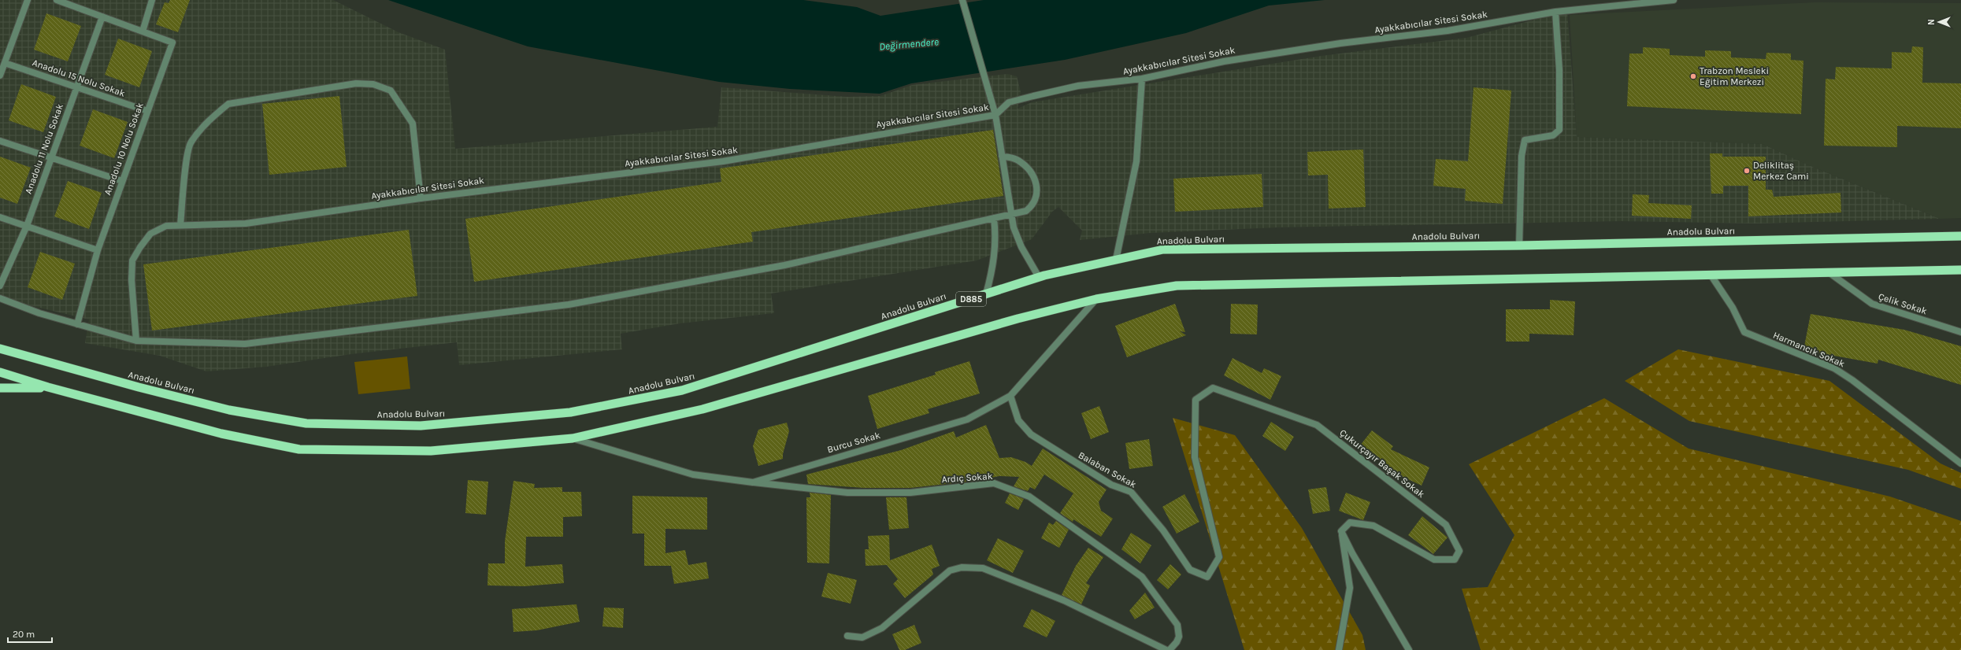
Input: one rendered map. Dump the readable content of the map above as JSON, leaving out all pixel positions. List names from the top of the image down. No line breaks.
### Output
{"streets":{"highway":["Anadolu Bulvarı","D885"],"street":["Ayakkabıcılar Sitesi Sokak","Anadolu 15 Nolu Sokak","Anadolu 11 Nolu Sokak","Anadolu 10 Nolu Sokak","Çelik Sokak","Harmancık Sokak","Burcu Sokak","Çukurçayır Başak Sokak","Balaban Sokak","Ardıç Sokak"]},"crossings":[["Anadolu 15 Nolu Sokak","Anadolu 11 Nolu Sokak"],["Anadolu 15 Nolu Sokak","Anadolu 10 Nolu Sokak"],["Burcu Sokak","Balaban Sokak"],["Burcu Sokak","Ardıç Sokak"],["Çukurçayır Başak Sokak","Balaban Sokak"]],"water":["Değirmendere"],"places":["Trabzon Mesleki Eğitim Merkezi","Deliklitaş Merkez Cami"],"scale_bar":"20 m","north":"left"}
